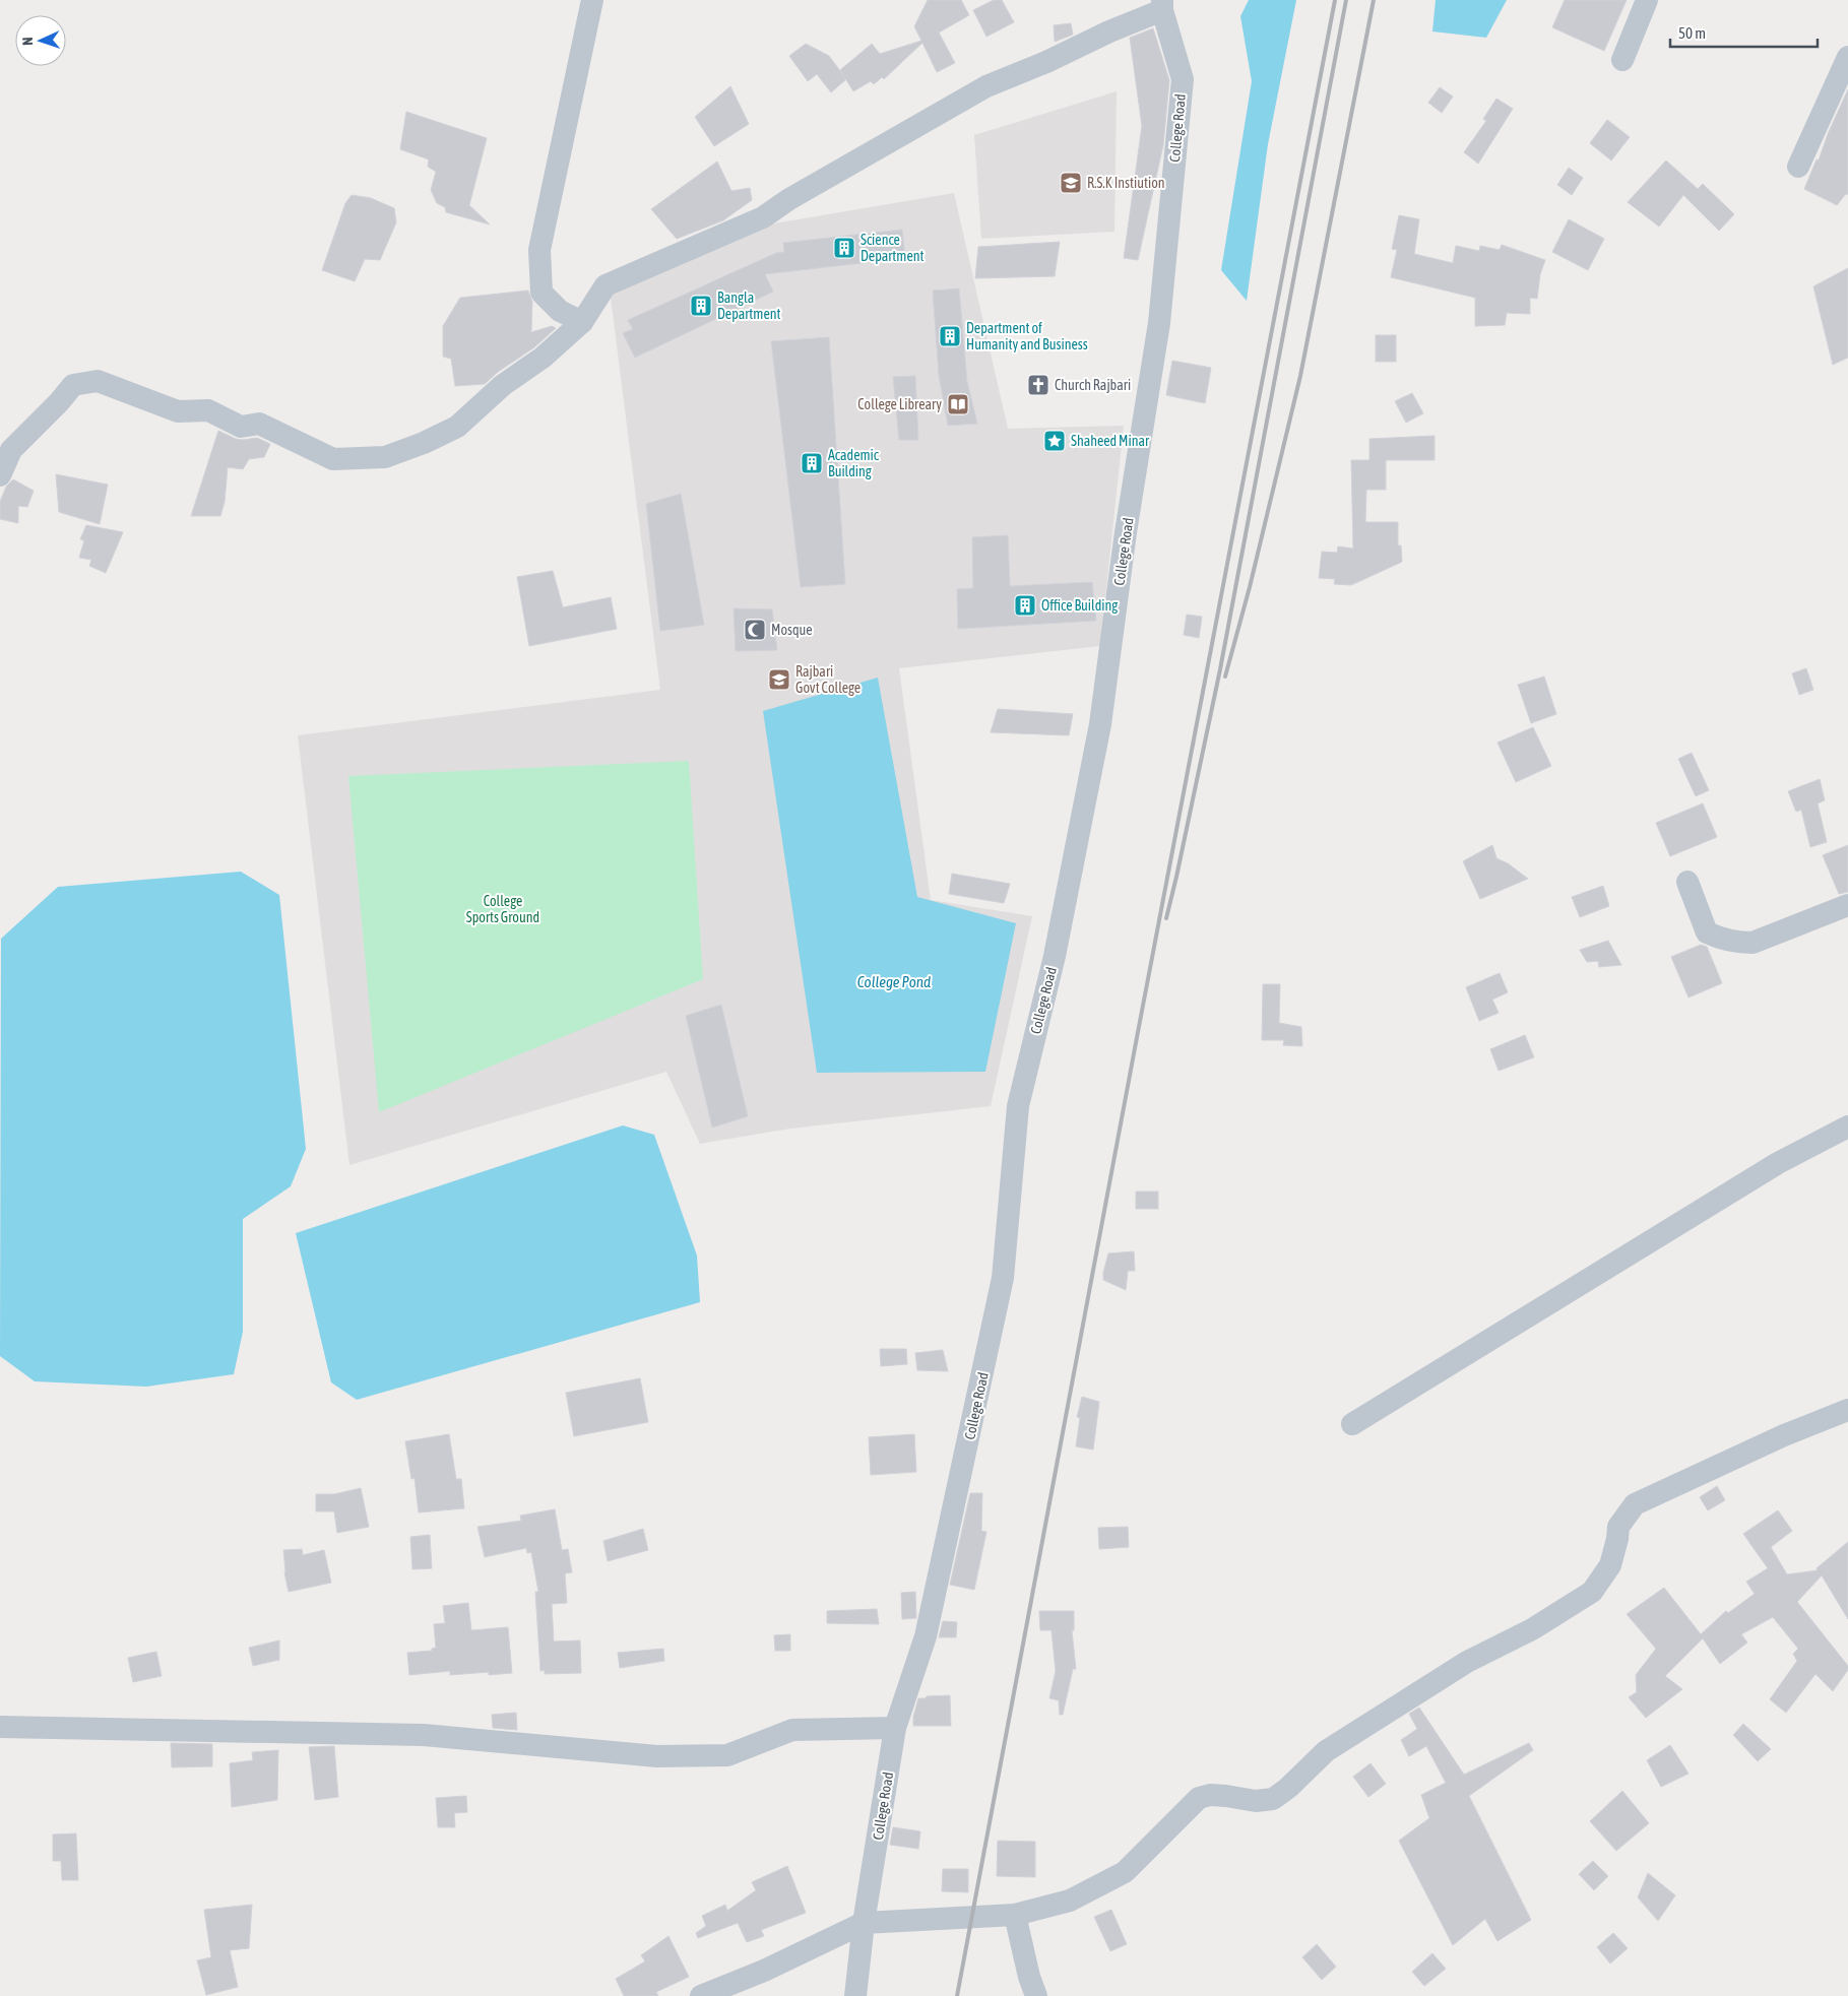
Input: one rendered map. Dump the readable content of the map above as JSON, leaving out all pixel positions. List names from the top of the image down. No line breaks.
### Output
{"streets":{"street":["College Road"]},"water":["College Pond"],"parks":["College Sports Ground"],"places":{"school or university":["R.S.K Instiution","Rajbari Govt College"],"building":["Science Department","Bangla Department","Department of Humanity and Business","Academic Building","Office Building"],"church":["Church Rajbari"],"library":["College Libreary"],"place":["Shaheed Minar"],"mosque":["Mosque"]},"scale_bar":"50 m","north":"left"}
